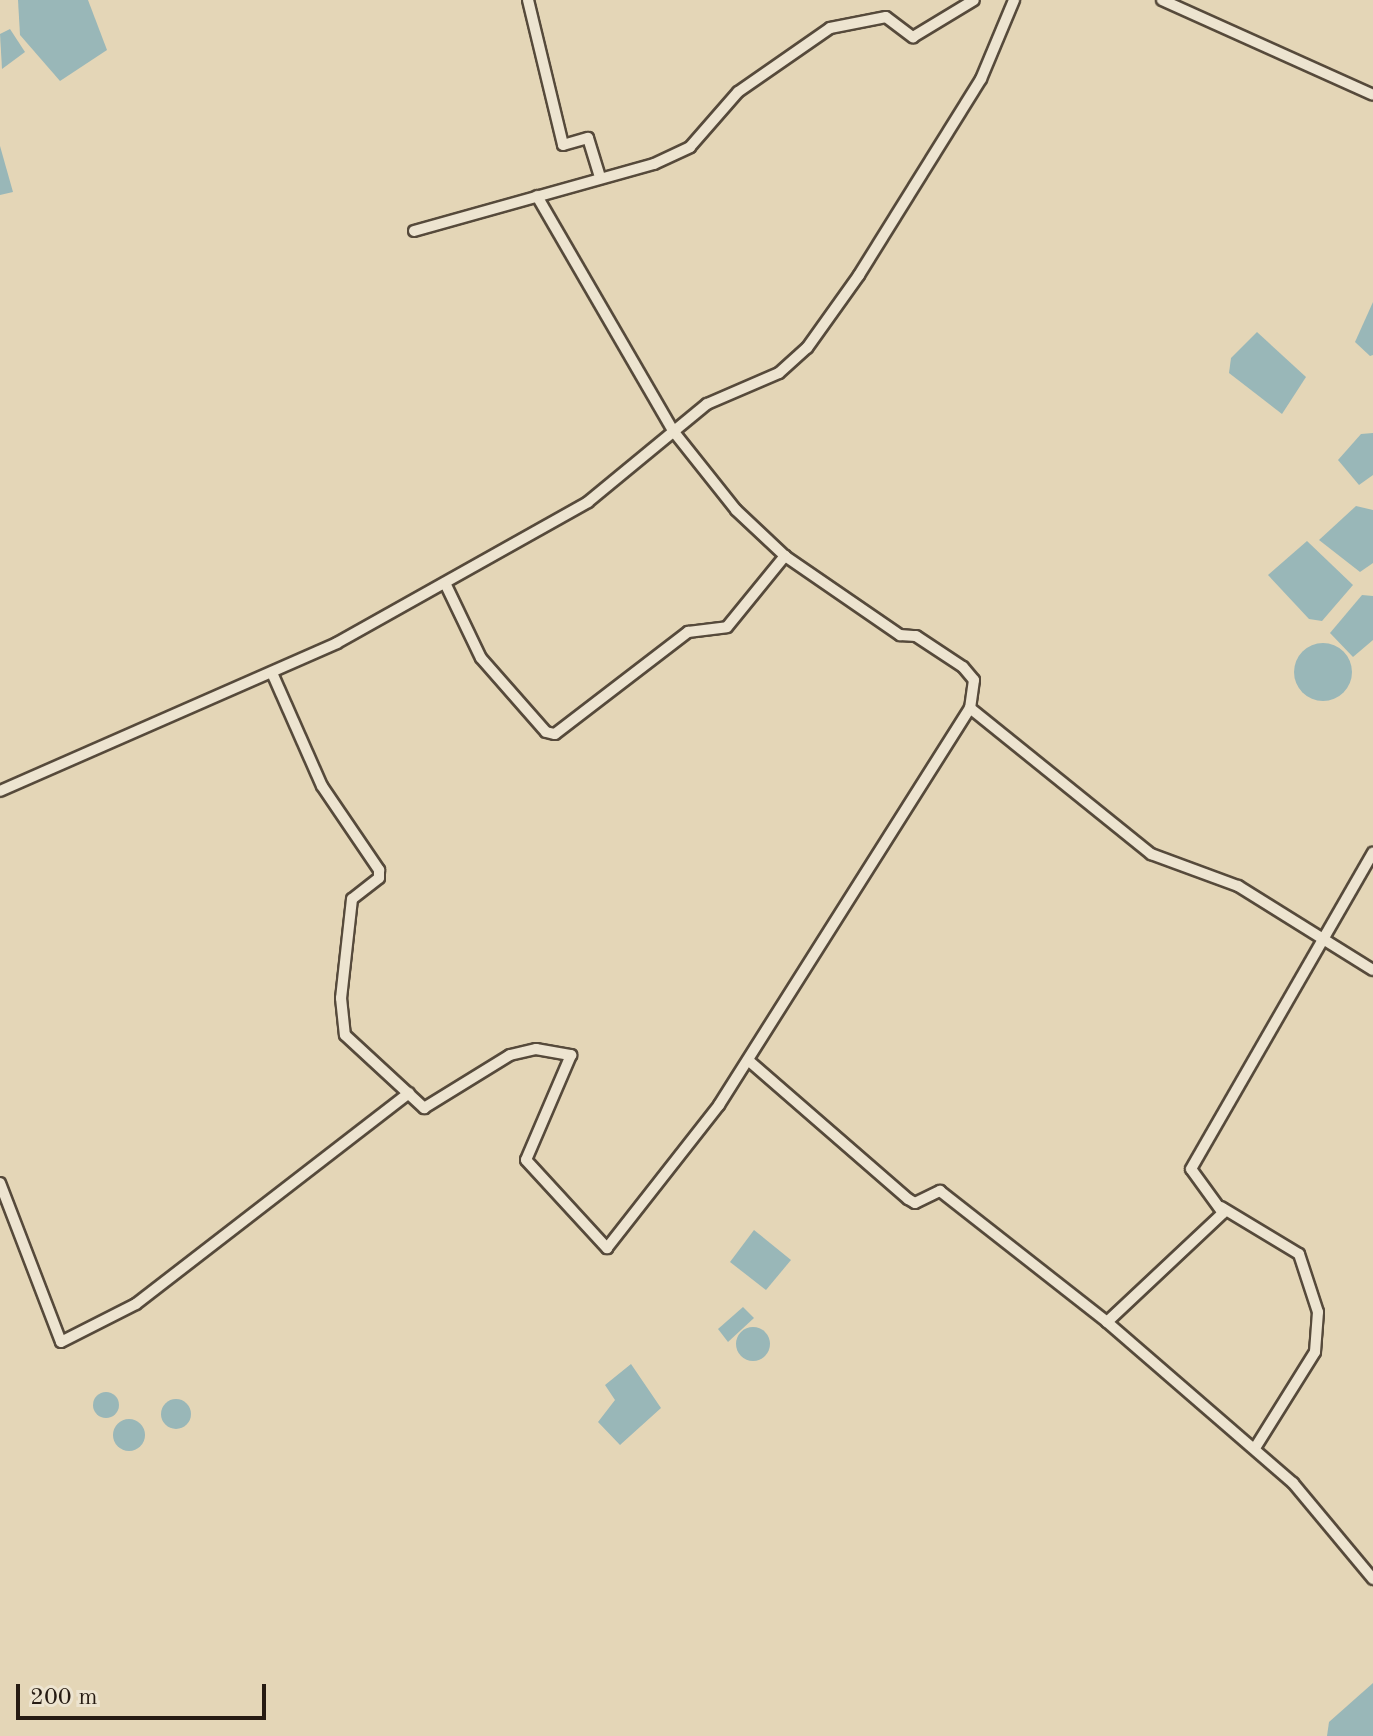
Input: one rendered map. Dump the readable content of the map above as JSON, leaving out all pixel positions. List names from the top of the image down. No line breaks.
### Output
{"scale_bar":"200 m"}
